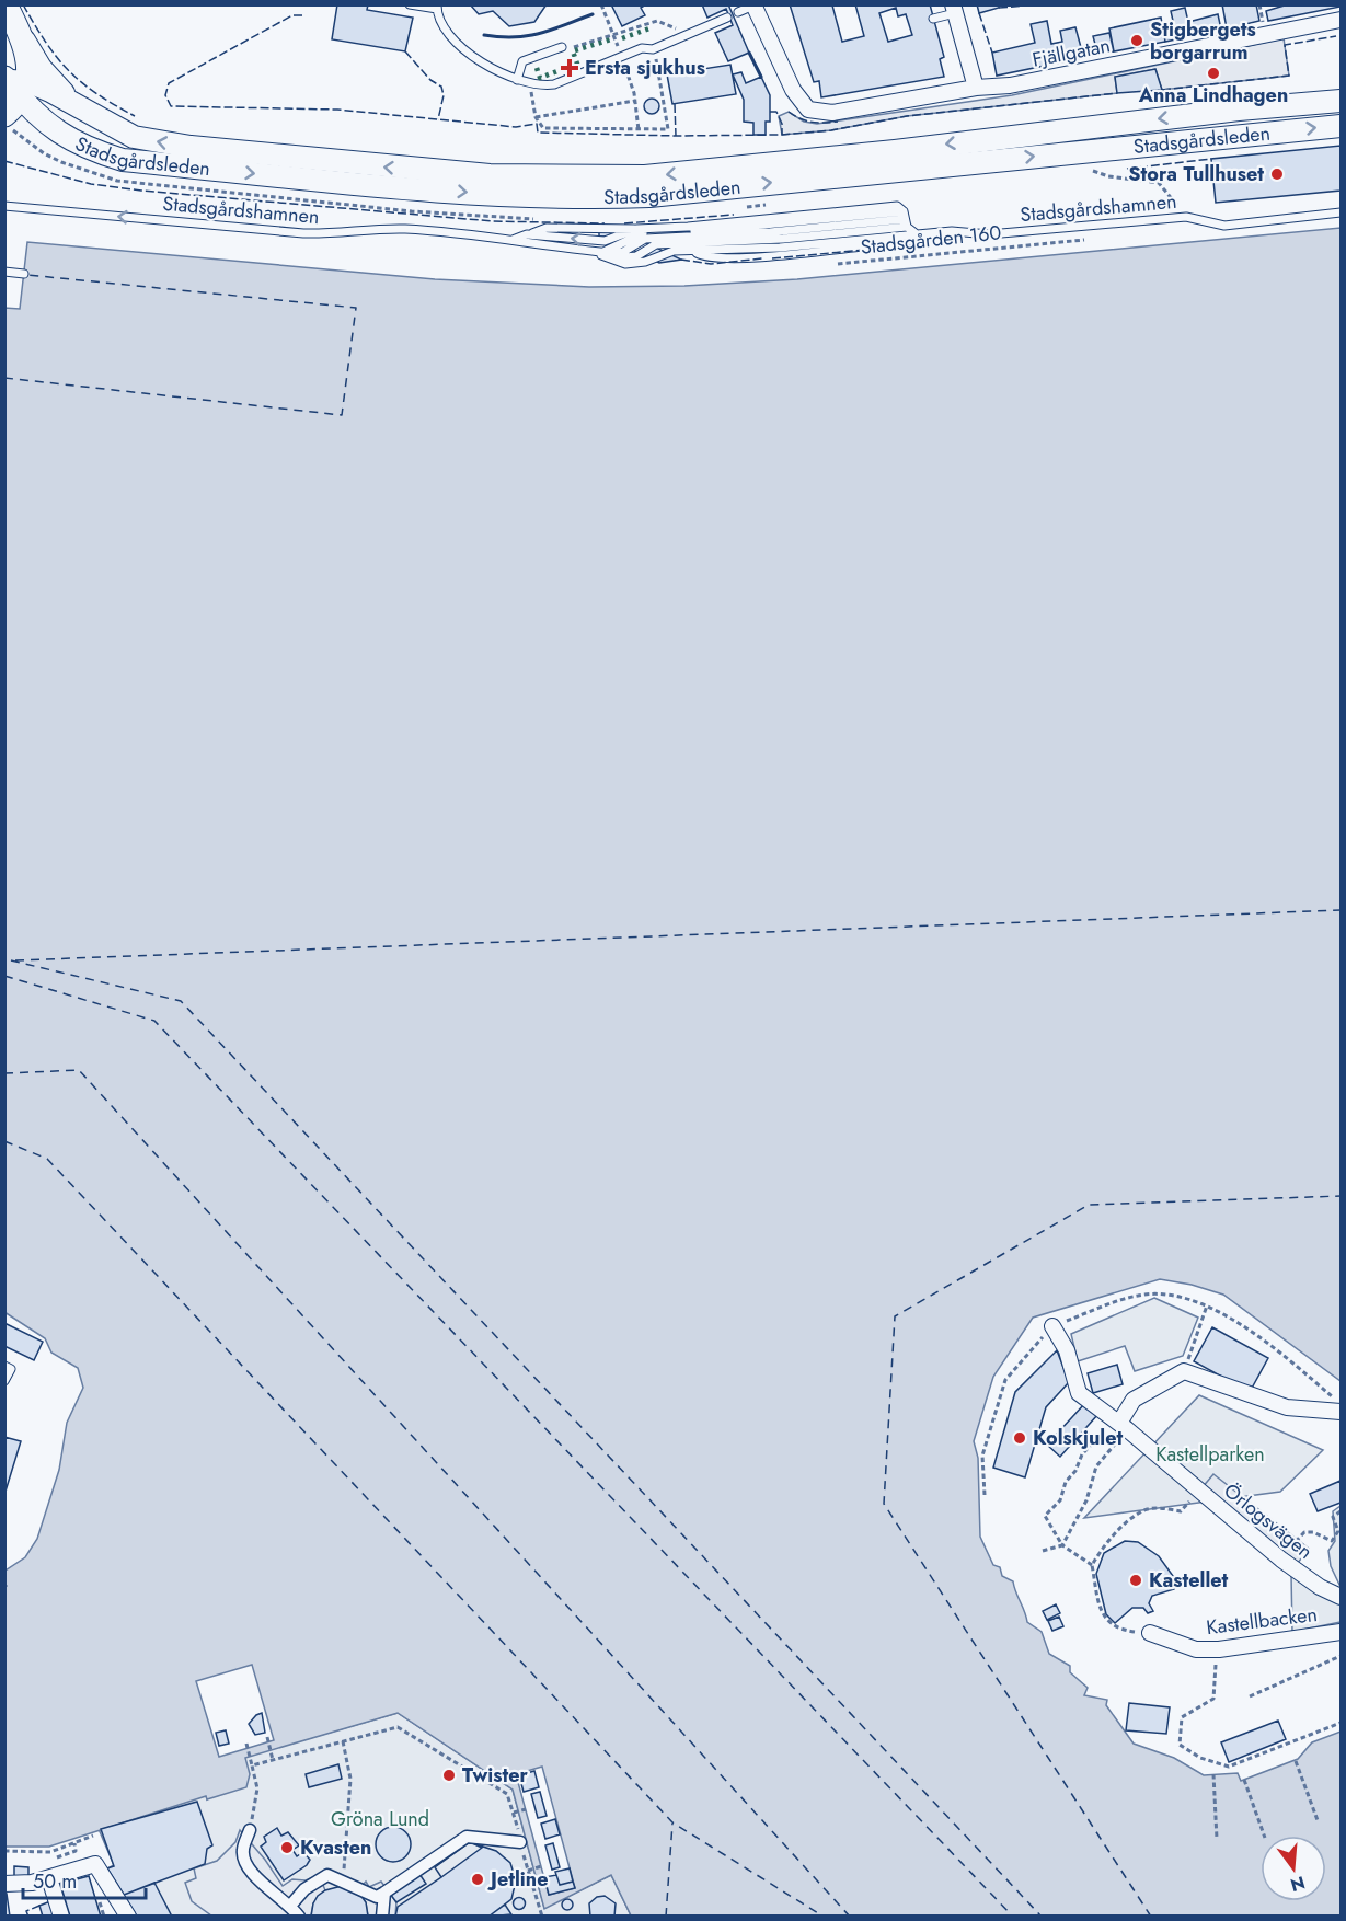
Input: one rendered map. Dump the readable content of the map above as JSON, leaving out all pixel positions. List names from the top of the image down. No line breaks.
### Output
{"streets":{"main road":["Stadsgårdsleden"],"street":["Fjällgatan","Örlogsvägen","Kastellbacken"],"lane":["Stadsgårdshamnen"],"path":["Stadsgården 160"]},"parks":["Kastellparken","Gröna Lund"],"places":{"other":["Stigbergets borgarrum","Anna Lindhagen","Stora Tullhuset","Kolskjulet","Kastellet","Twister","Kvasten","Jetline"],"health":["Ersta sjukhus"]},"scale_bar":"50 m","north":"bottom"}
